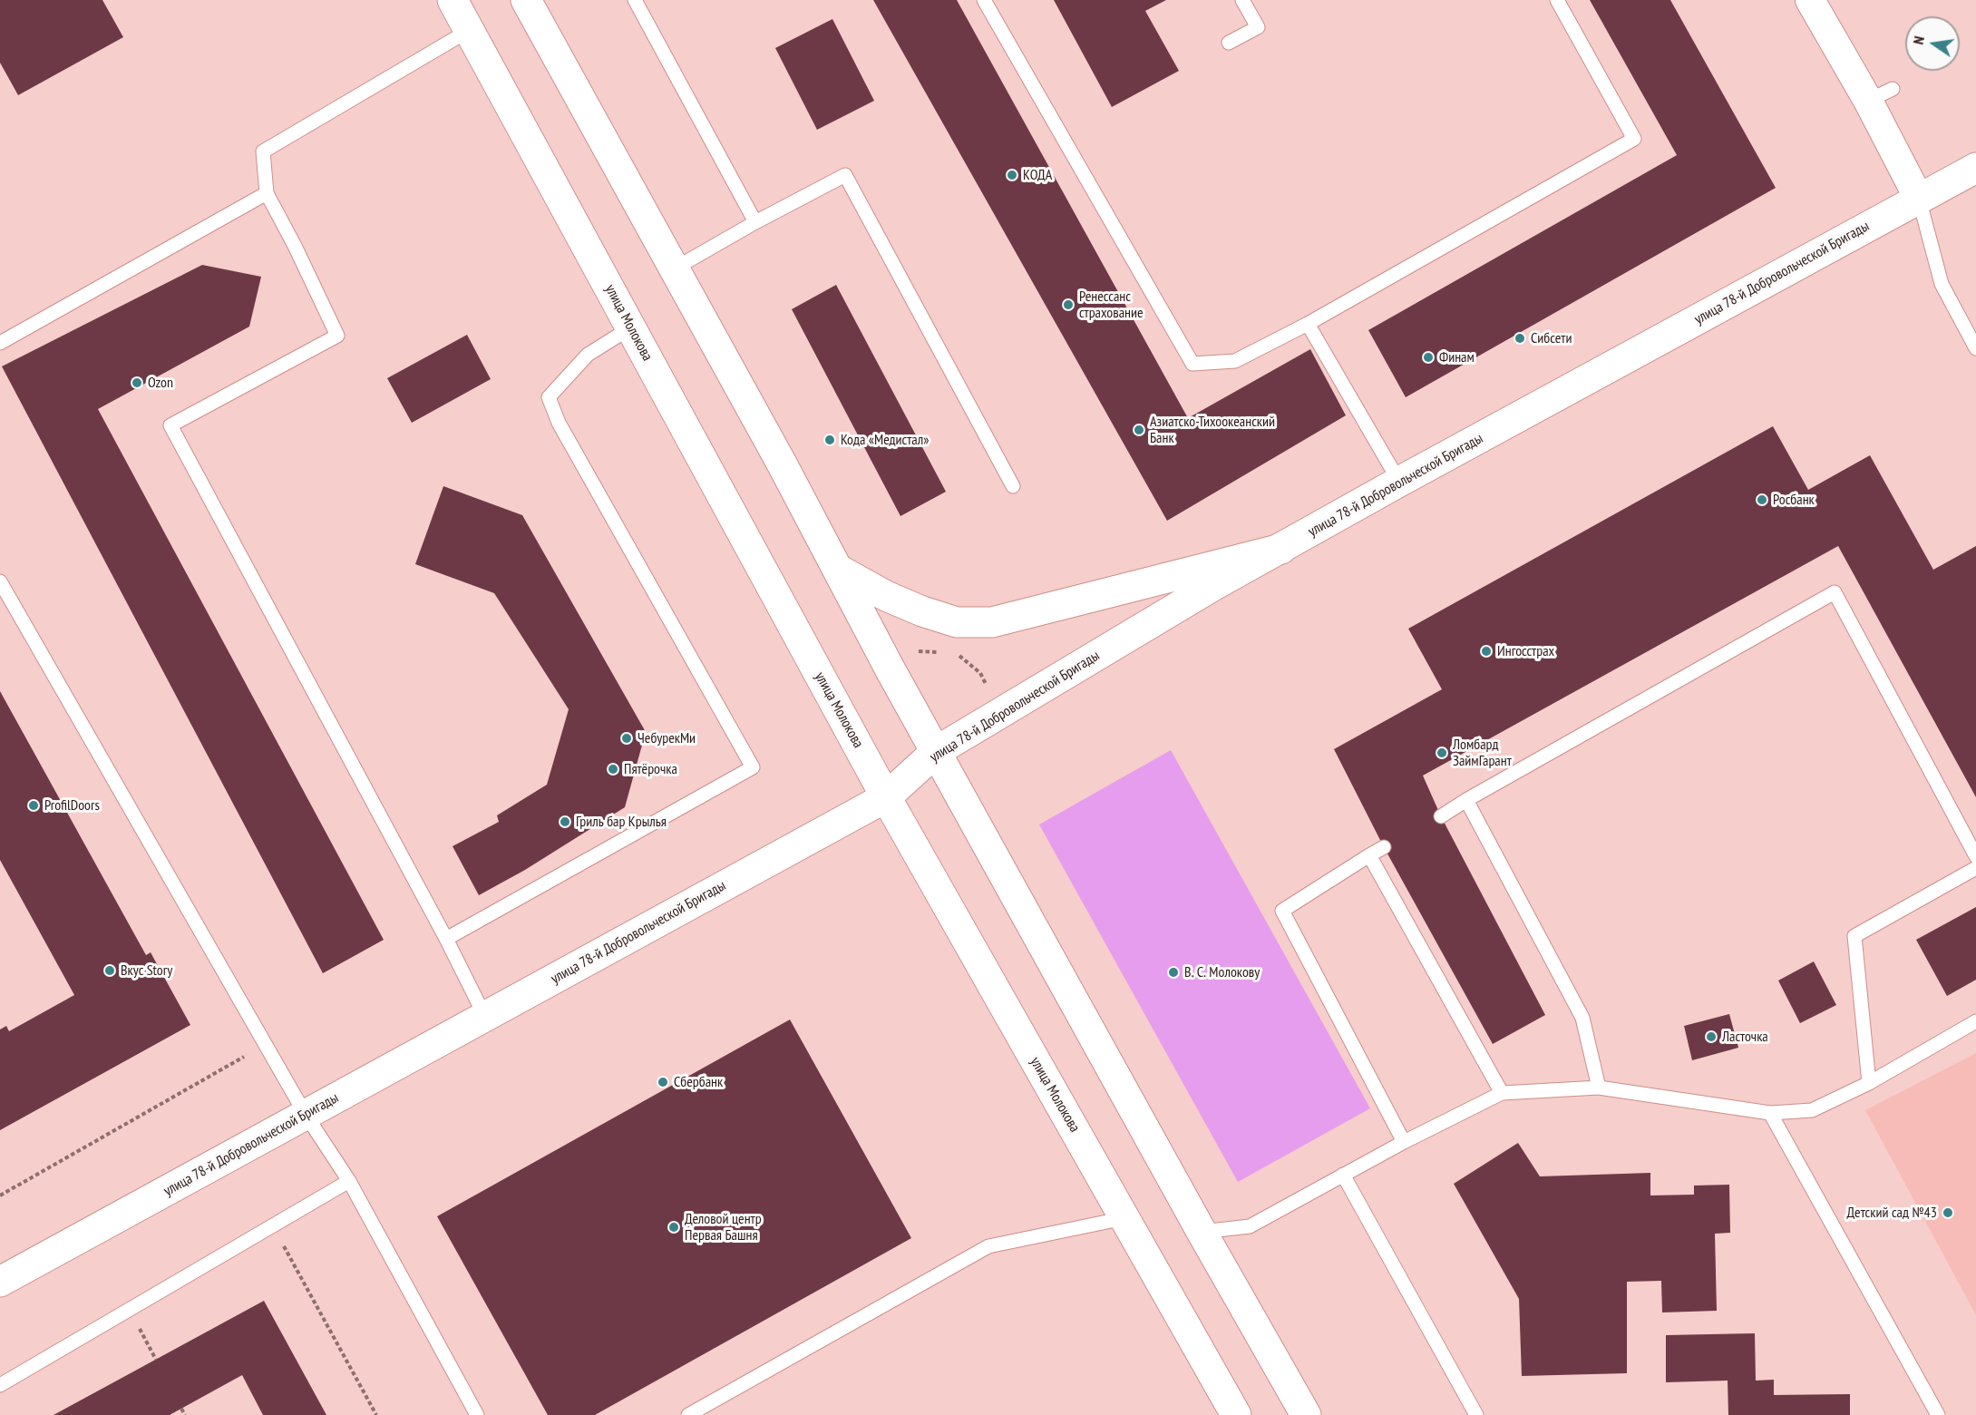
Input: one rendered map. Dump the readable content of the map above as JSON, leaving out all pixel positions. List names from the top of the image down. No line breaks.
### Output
{"streets":{"main road":["улица 78-й Добровольческой Бригады","улица Молокова"]},"crossings":[["улица 78-й Добровольческой Бригады","улица Молокова"]],"places":["КОДА","Ренессанс страхование","Сибсети","Финам","Ozon","Азиатско-Тихоокеанский Банк","Кода «Медистал»","Росбанк","Ингосстрах","ЧебурекМи","Ломбард ЗаймГарант","Пятёрочка","ProfilDoors","Гриль бар Крылья","Вкус Story","В. С. Молокову","Ласточка","Сбербанк","Детский сад №43","Деловой центр Первая Башня"],"north":"left"}
